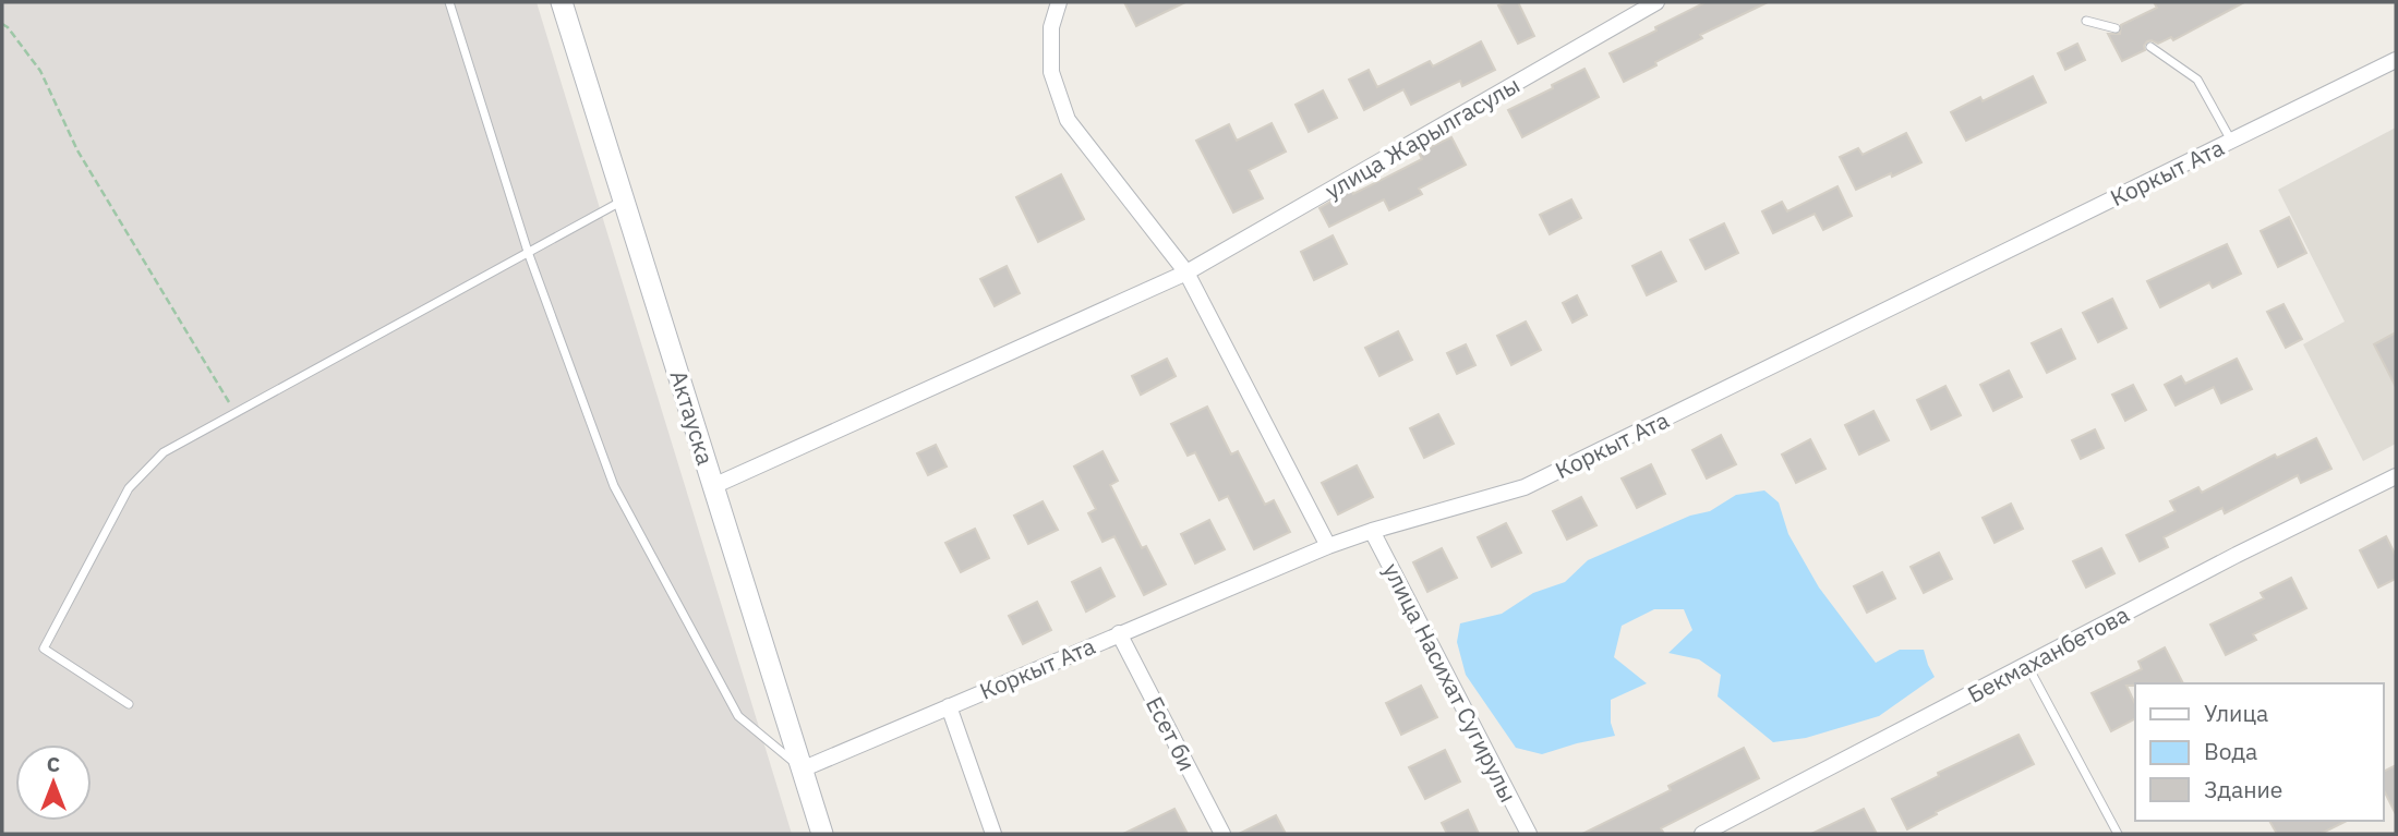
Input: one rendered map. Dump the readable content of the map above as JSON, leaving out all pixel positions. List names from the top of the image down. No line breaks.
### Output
{"streets":{"main road":["Актауска"],"street":["улица Жарылгасулы","Коркыт Ата","Бекмаханбетова","улица Насихат Сугирулы","Есет би"]},"crossings":[["улица Жарылгасулы","Актауска"],["Коркыт Ата","Актауска"],["Коркыт Ата","улица Насихат Сугирулы"],["Коркыт Ата","Есет би"]],"legend":["Улица","Вода","Здание"],"north":"top"}
